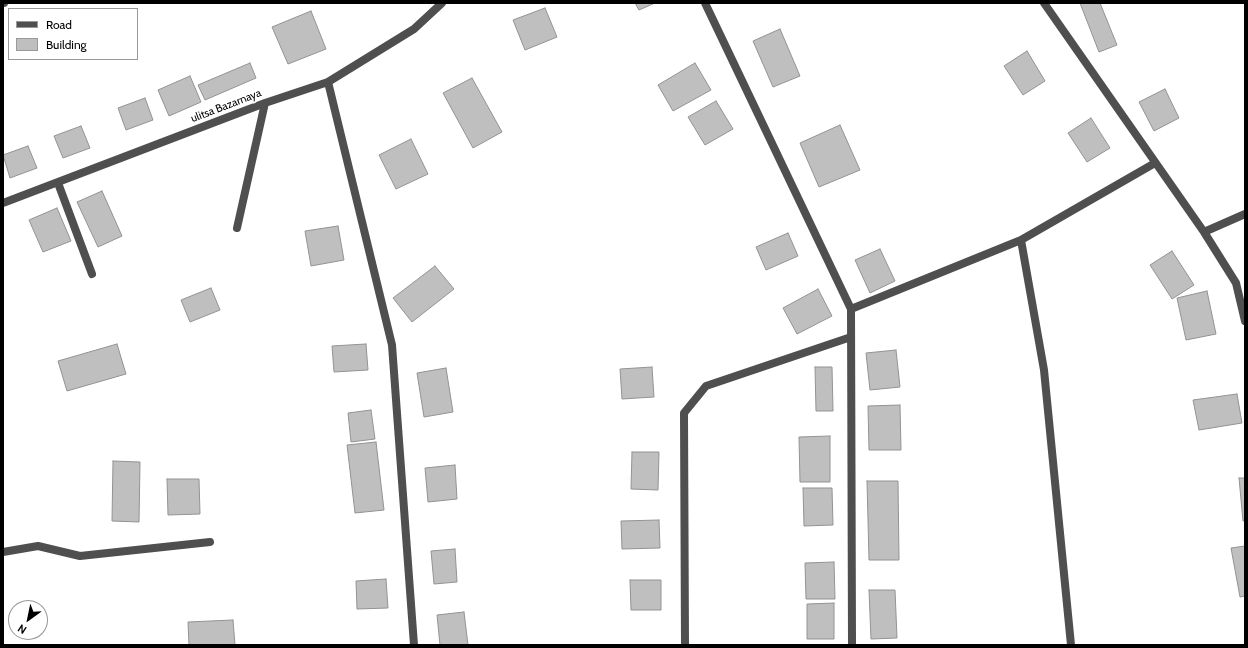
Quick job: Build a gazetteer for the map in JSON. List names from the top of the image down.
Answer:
{
  "streets": {
    "street": ["ulitsa Bazarnaya"]
  },
  "legend": ["Road", "Building"],
  "north": "bottom left"
}
